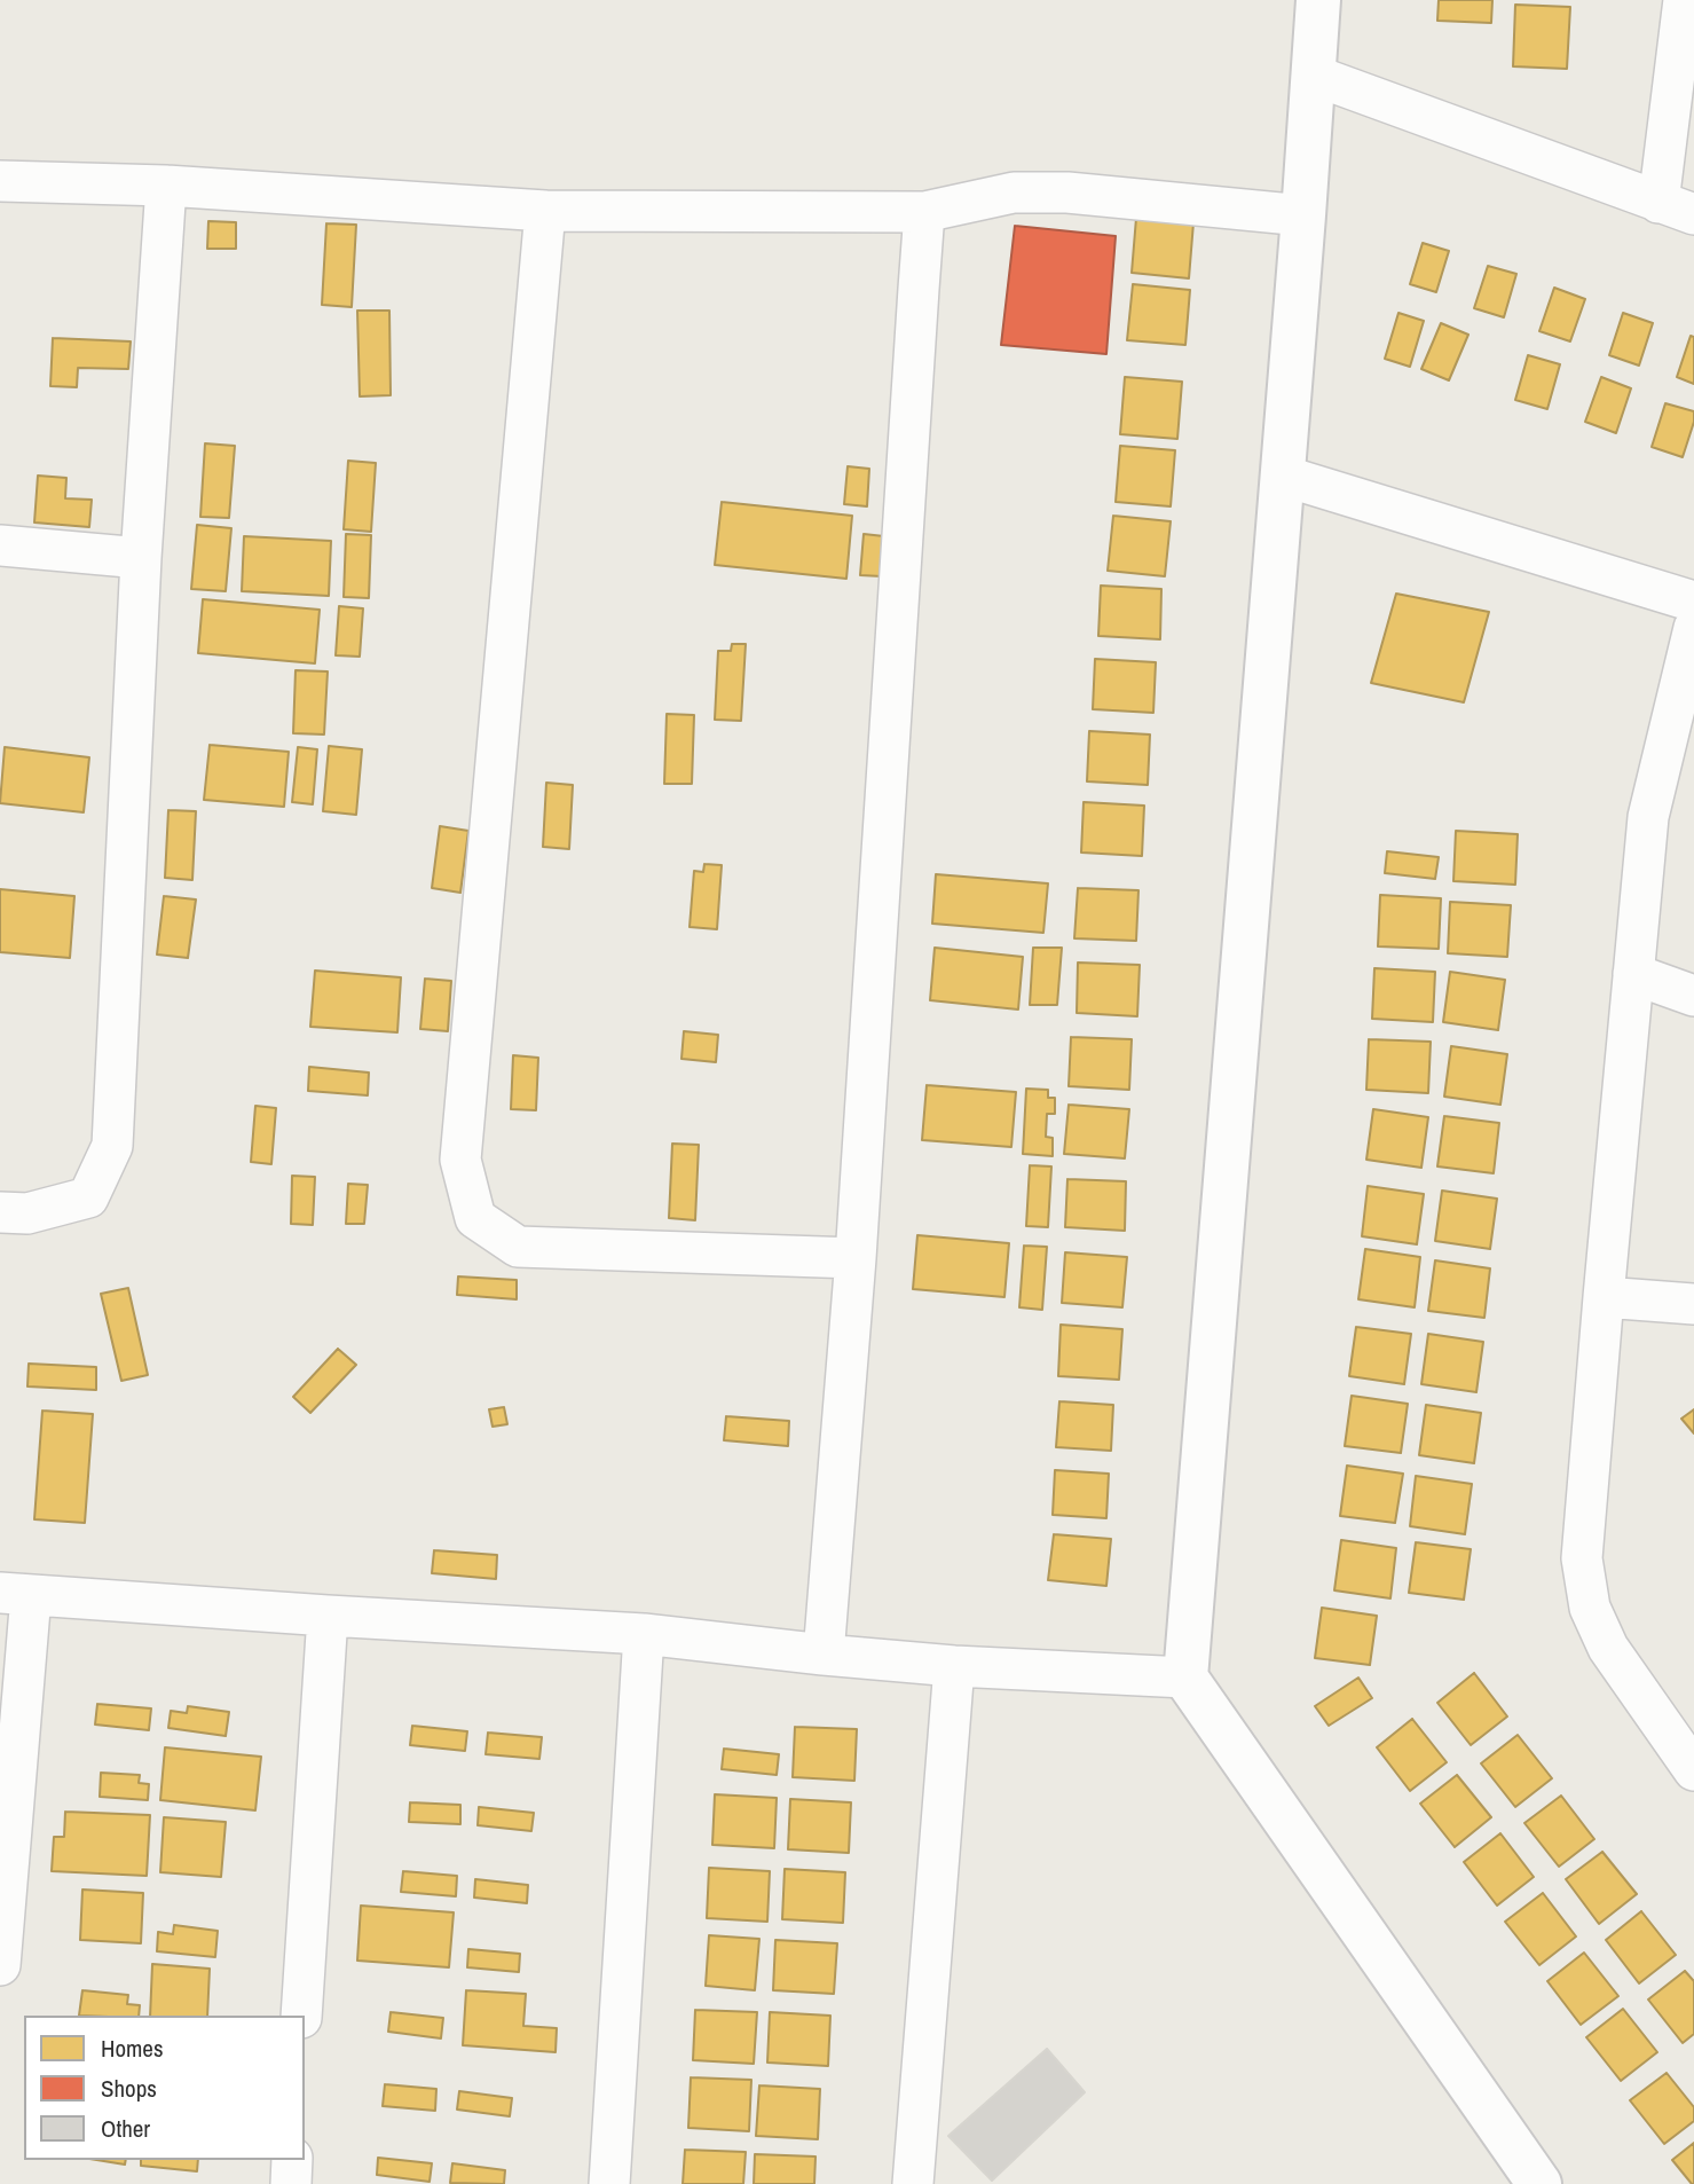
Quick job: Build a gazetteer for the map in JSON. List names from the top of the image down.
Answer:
{
  "legend": ["Homes", "Shops", "Other"]
}
